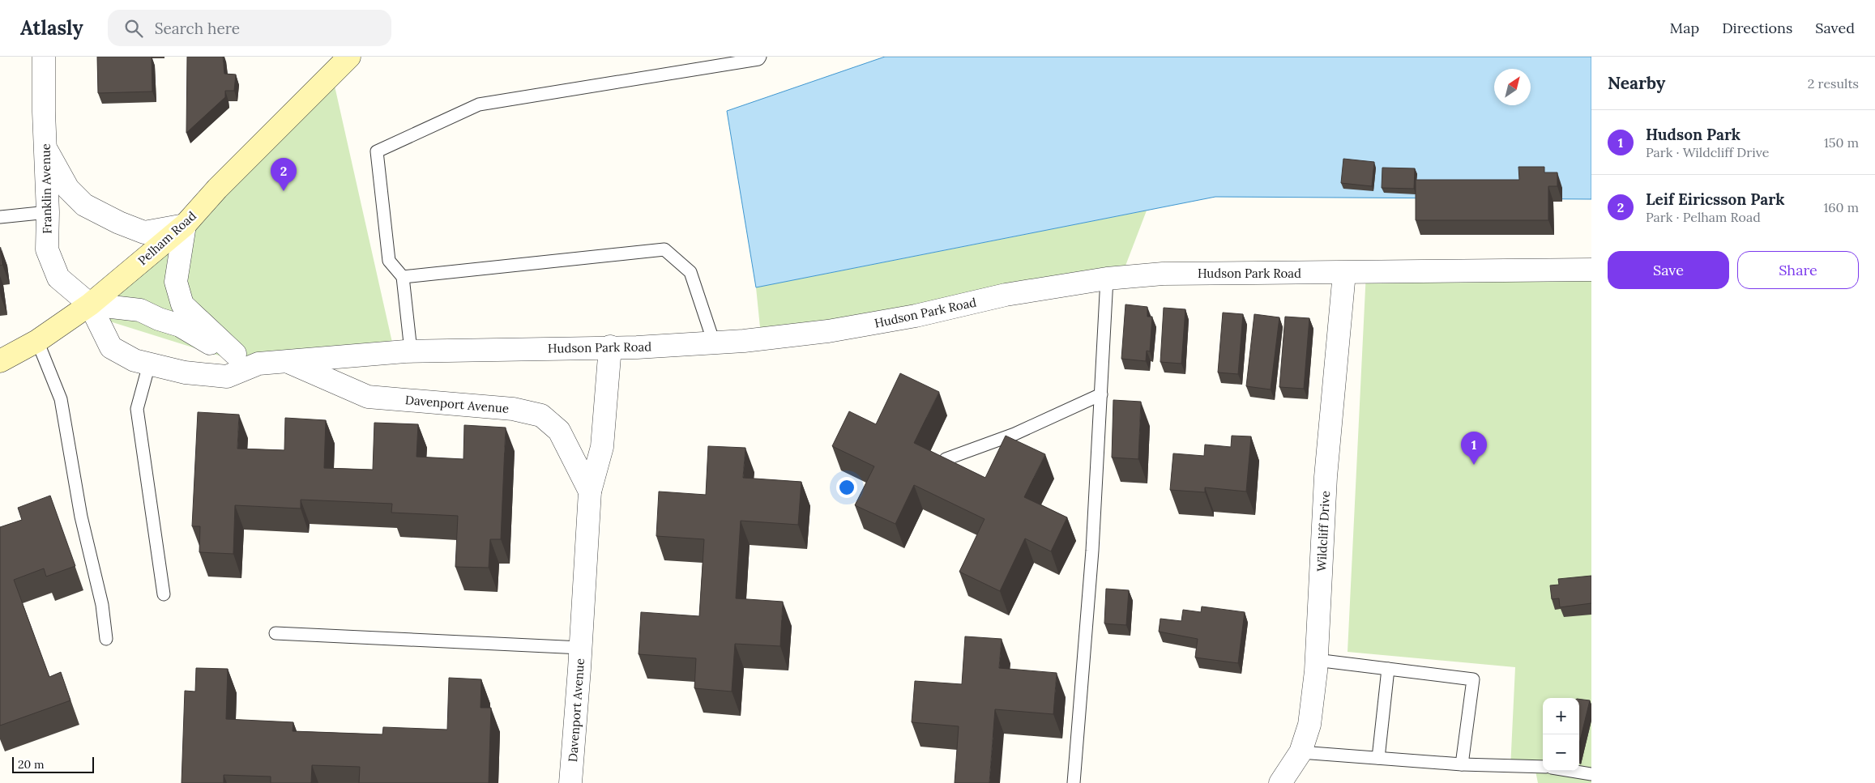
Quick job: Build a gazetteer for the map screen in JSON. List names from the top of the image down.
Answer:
{
  "streets": {
    "main road": ["Pelham Road"],
    "street": [
      "Franklin Avenue",
      "Hudson Park Road",
      "Davenport Avenue",
      "Wildcliff Drive"
    ]
  },
  "crossings": [
    ["Franklin Avenue", "Pelham Road"],
    ["Franklin Avenue", "Hudson Park Road"],
    ["Pelham Road", "Hudson Park Road"],
    ["Hudson Park Road", "Davenport Avenue"],
    ["Hudson Park Road", "Wildcliff Drive"]
  ],
  "scale_bar": "20 m",
  "north": "top right",
  "page": {
    "header": "Atlasly",
    "search": "Search here",
    "nav": ["Map", "Directions", "Saved"],
    "heading": ["Nearby", "2 results"],
    "list": [
      {
        "mark": "1",
        "name": "Hudson Park",
        "note": "Park · Wildcliff Drive",
        "value": "150 m"
      },
      {
        "mark": "2",
        "name": "Leif Eiricsson Park",
        "note": "Park · Pelham Road",
        "value": "160 m"
      }
    ],
    "pins": ["2", "1"],
    "buttons": ["Save", "Share"],
    "map_buttons": ["+", "−"],
    "scale": "20 m"
  }
}
